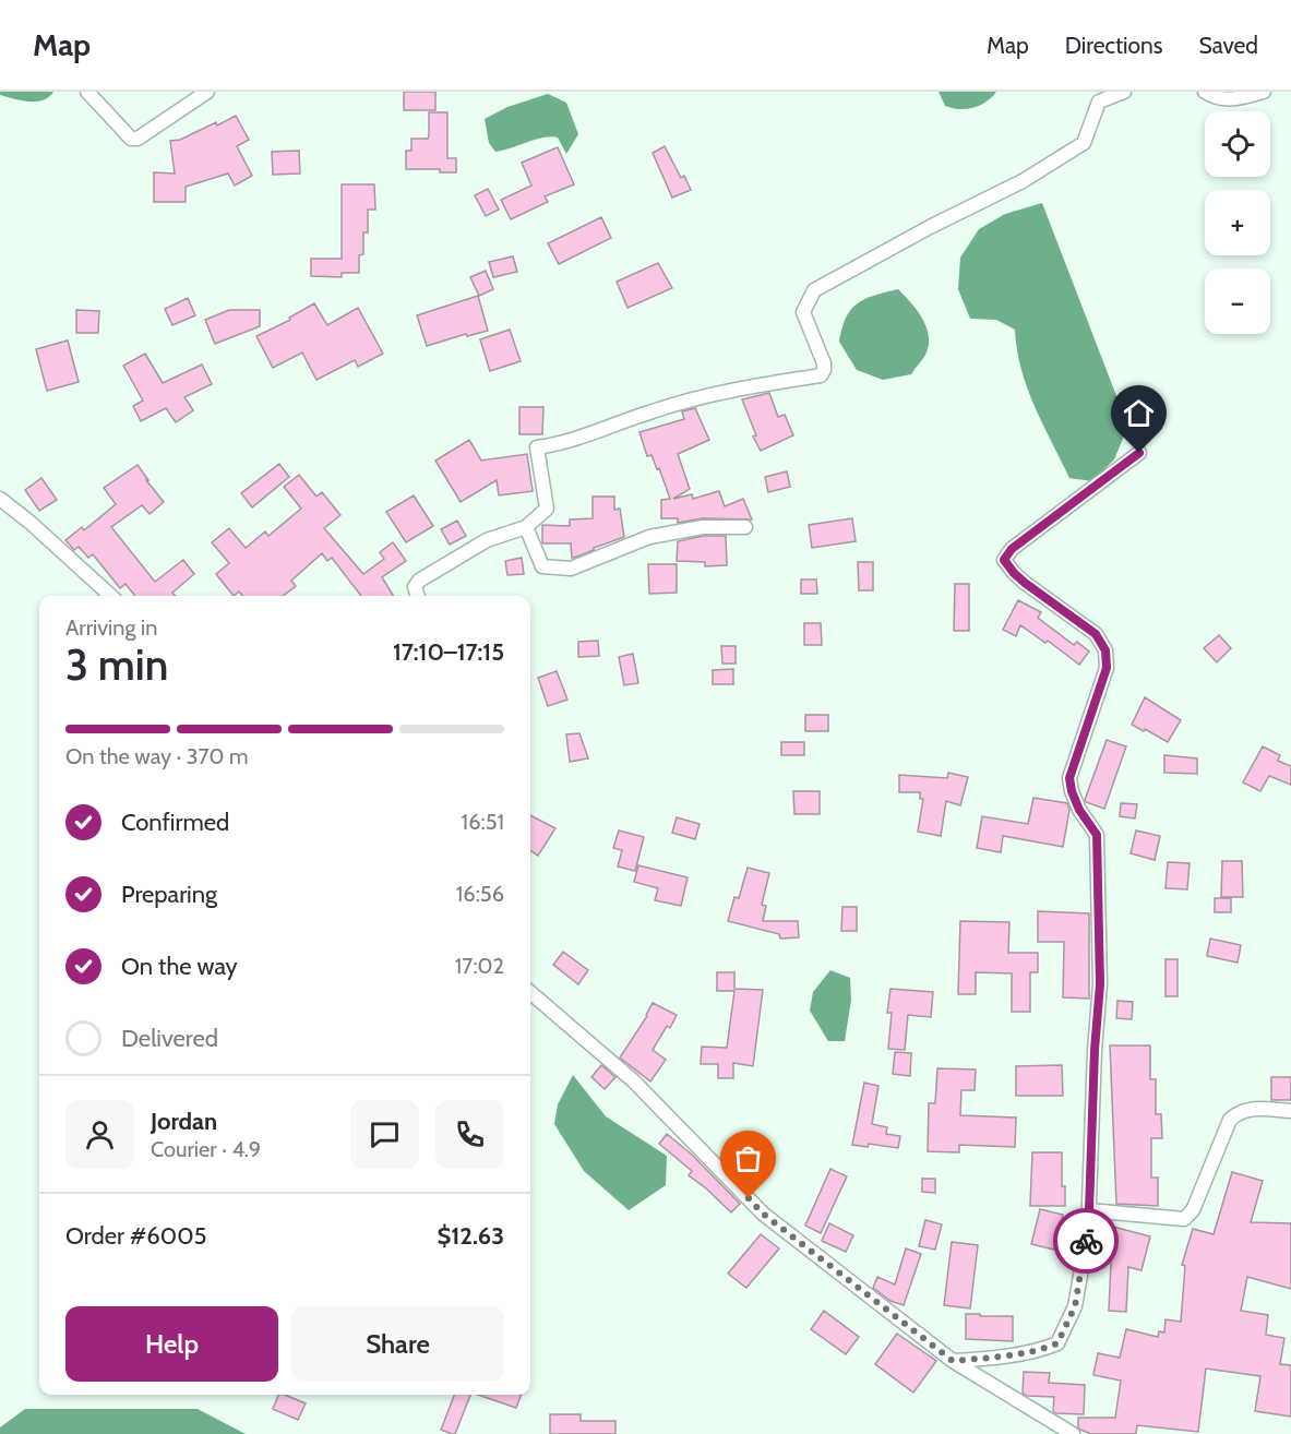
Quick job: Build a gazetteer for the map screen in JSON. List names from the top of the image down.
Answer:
{
  "page": {
    "header": "Map",
    "nav": ["Map", "Directions", "Saved"],
    "map_buttons": ["+", "−"],
    "heading": ["3 min", "Arriving in", "17:10–17:15"],
    "panel": [
      "Jordan",
      "Courier · 4.9",
      "Order #6005",
      "$12.63"
    ],
    "bar": "On the way · 370 m",
    "list": [
      ["Confirmed", "16:51"],
      ["Preparing", "16:56"],
      ["On the way", "17:02"],
      "Delivered"
    ],
    "buttons": ["Help", "Share"]
  }
}
